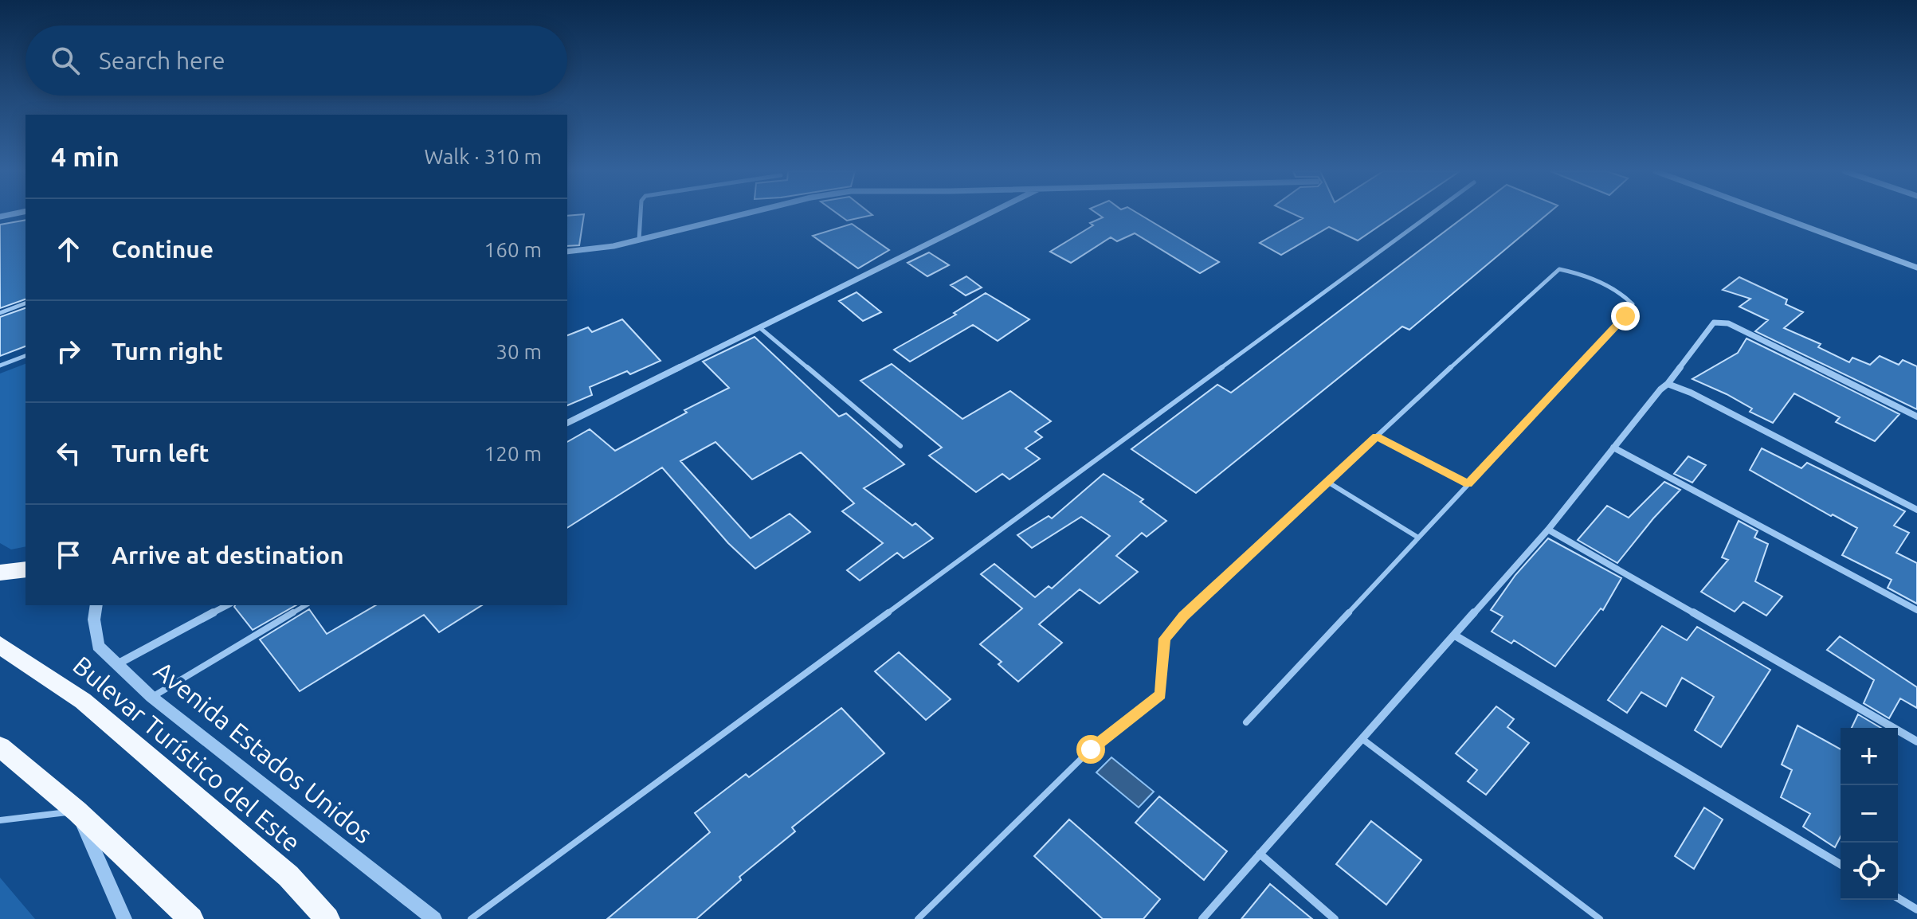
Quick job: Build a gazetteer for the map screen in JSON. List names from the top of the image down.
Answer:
{
  "streets": {
    "highway": ["Bulevar Turístico del Este"],
    "street": ["Avenida Estados Unidos"]
  },
  "page": {
    "search": "Search here",
    "heading": ["4 min", "Walk · 310 m"],
    "list": [
      ["Continue", "160 m"],
      ["Turn right", "30 m"],
      ["Turn left", "120 m"],
      "Arrive at destination"
    ],
    "map_buttons": ["+", "−"]
  }
}
